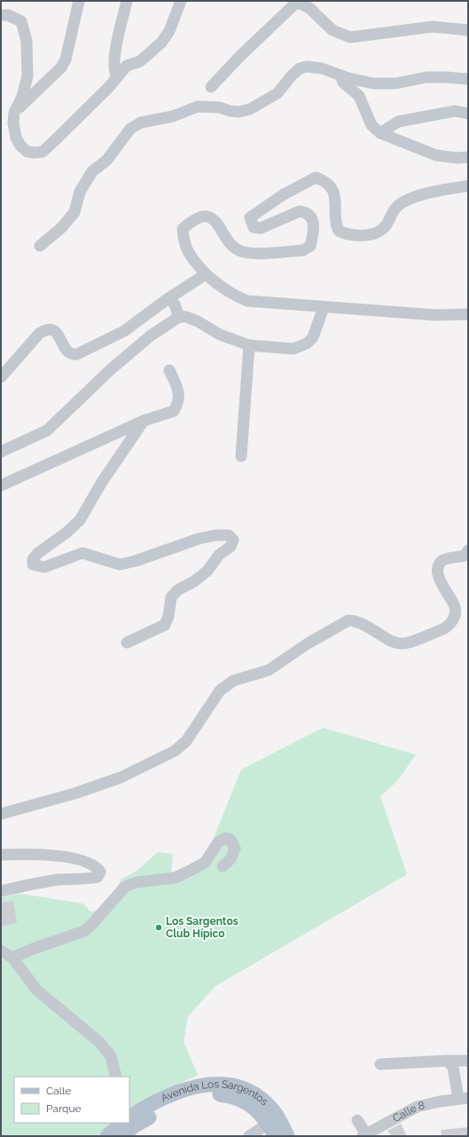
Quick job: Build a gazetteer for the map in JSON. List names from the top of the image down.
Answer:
{
  "streets": {
    "main road": ["Avenida Los Sargentos"],
    "street": ["Calle 8"]
  },
  "places": ["Los Sargentos Club Hípico"],
  "legend": ["Calle", "Parque"]
}
